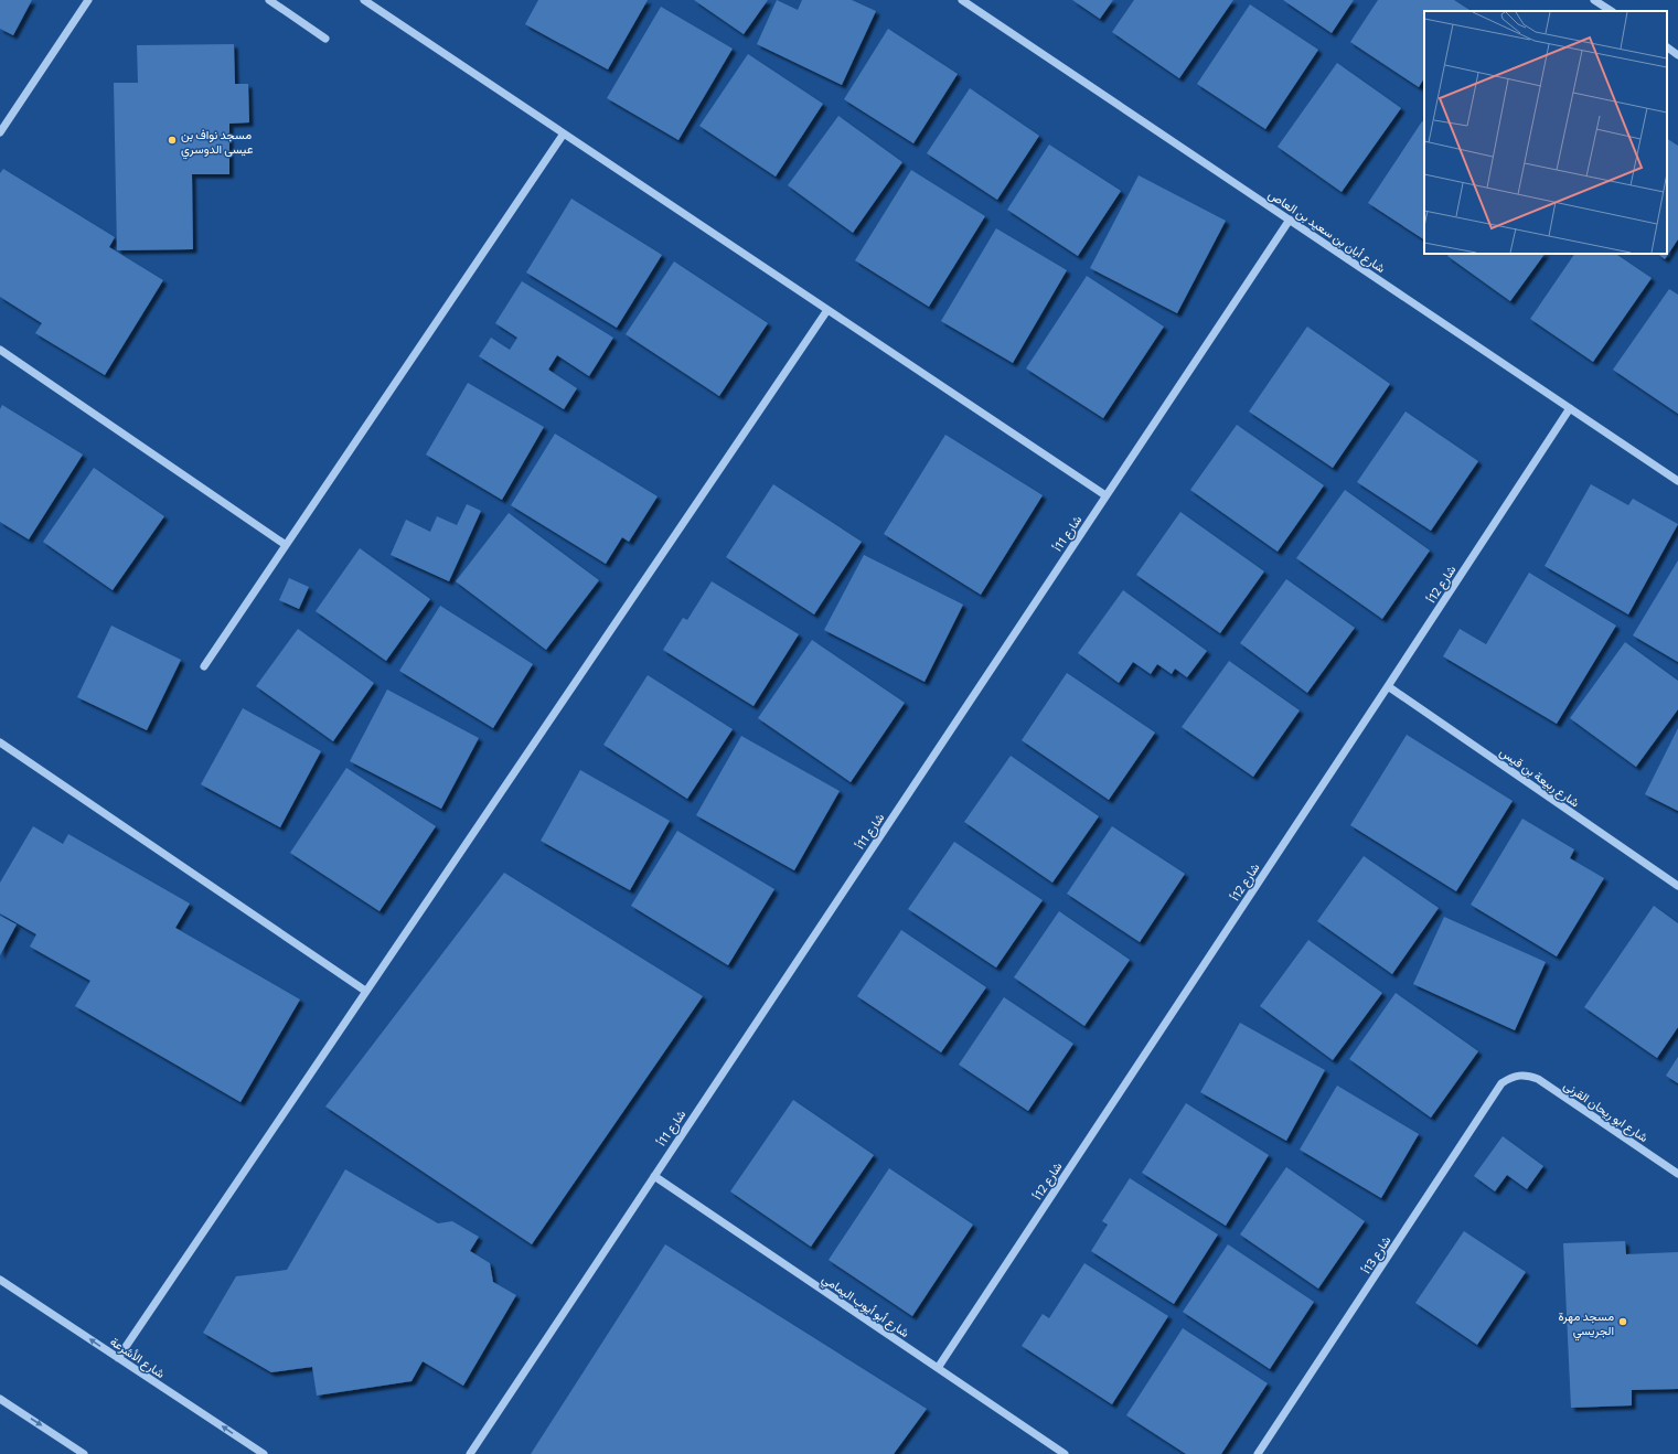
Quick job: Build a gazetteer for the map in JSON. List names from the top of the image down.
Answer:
{
  "streets": {
    "street": [
      "شارع أبان بن سعيد بن العاص",
      "شارع 11أ",
      "شارع 12أ",
      "شارع ربيعة بن قيس",
      "شارع ابو ريحان القرنى",
      "شارع 13أ",
      "شارع أبو أيوب اليمامي",
      "شارع الأشرعة"
    ]
  },
  "crossings": [
    ["شارع أبان بن سعيد بن العاص", "شارع 11أ"],
    ["شارع أبان بن سعيد بن العاص", "شارع 12أ"],
    ["شارع 11أ", "شارع أبو أيوب اليمامي"],
    ["شارع 12أ", "شارع ربيعة بن قيس"],
    ["شارع 12أ", "شارع أبو أيوب اليمامي"],
    ["شارع ابو ريحان القرنى", "شارع 13أ"]
  ],
  "one_way": ["شارع الأشرعة"],
  "places": ["مسجد نواف بن عيسى الدوسري", "مسجد مهرة الجريسي"]
}
